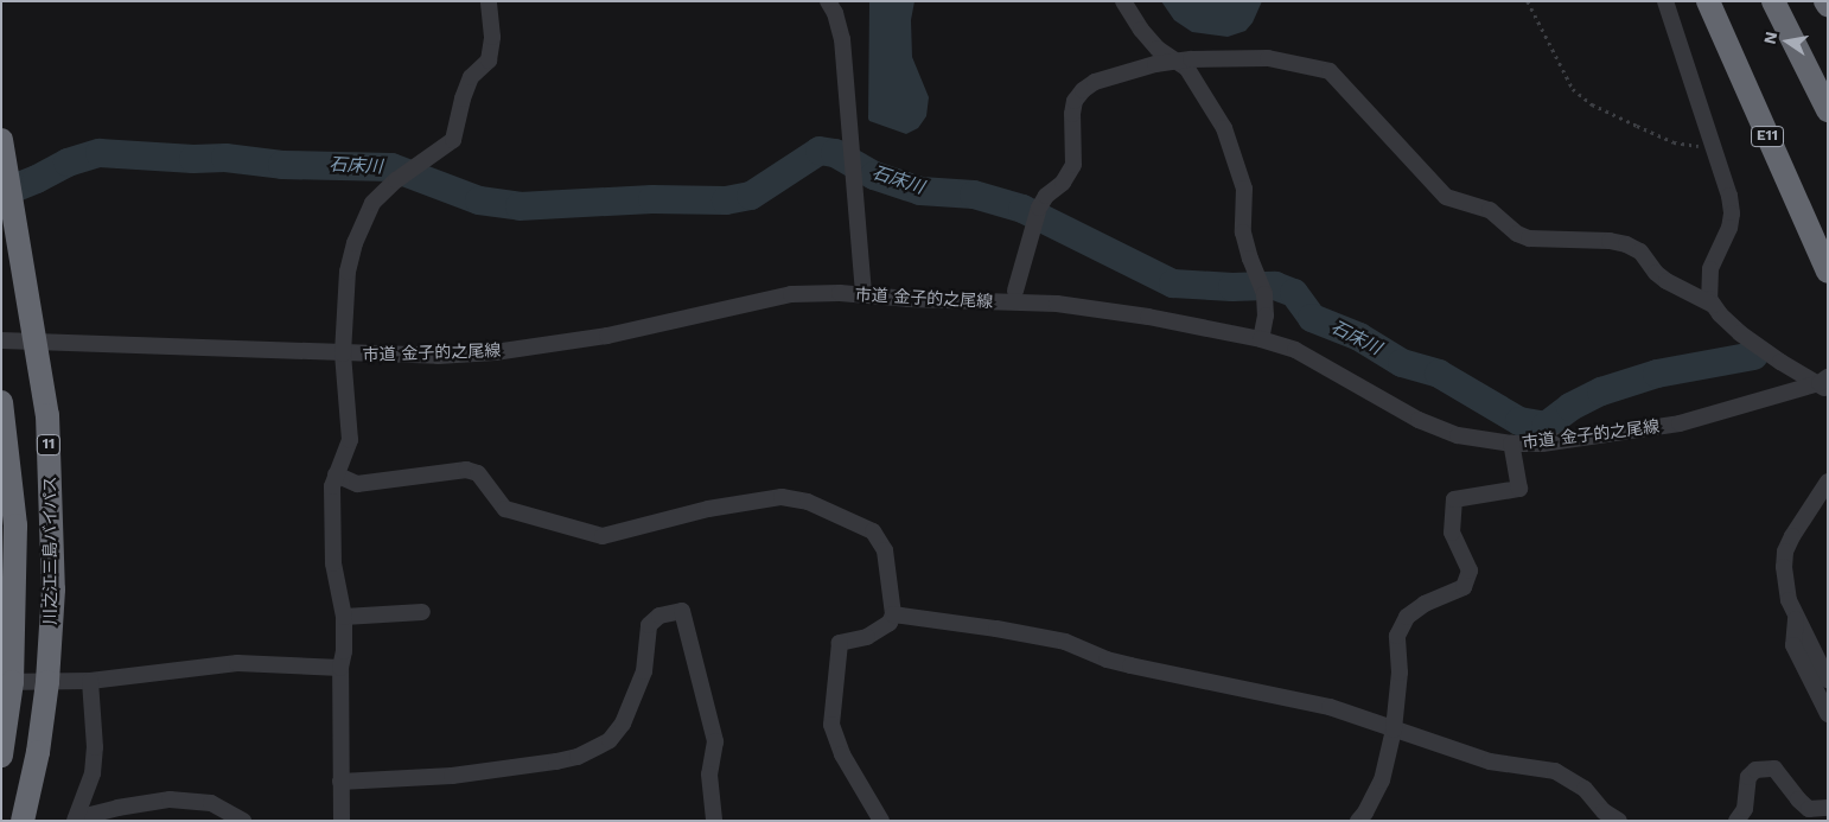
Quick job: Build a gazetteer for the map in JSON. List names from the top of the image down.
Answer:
{
  "streets": {
    "highway": ["E11", "11", "川之江三島バイパス"],
    "street": ["市道 金子的之尾線"]
  },
  "crossings": [
    ["市道 金子的之尾線", "川之江三島バイパス"]
  ],
  "water": ["石床川"],
  "north": "left"
}
